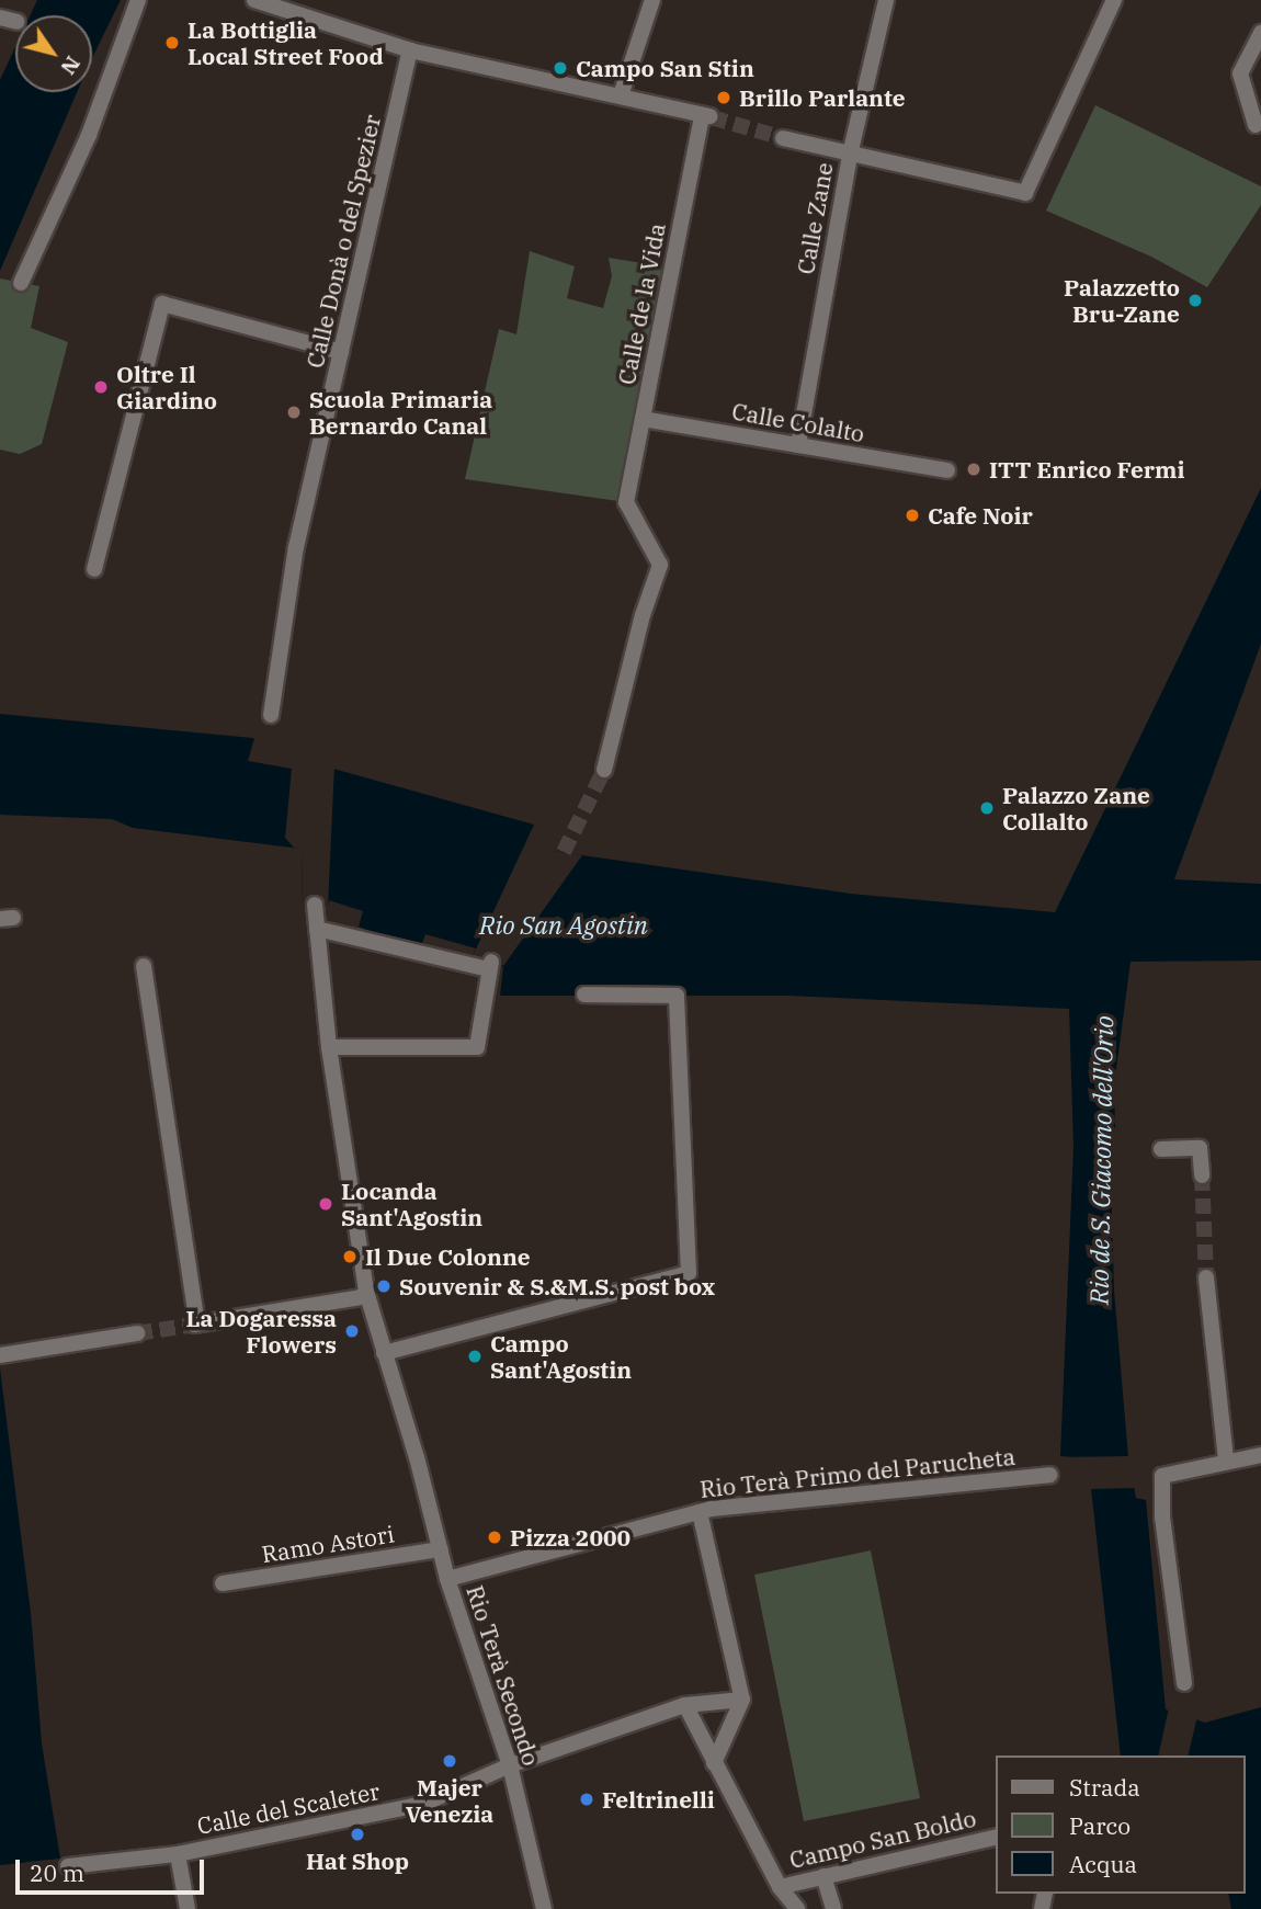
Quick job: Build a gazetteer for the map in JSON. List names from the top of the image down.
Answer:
{
  "streets": {
    "street": [
      "Calle Zane",
      "Calle Donà o del Spezier",
      "Calle de la Vida",
      "Calle Colalto",
      "Rio Terà Primo del Parucheta",
      "Ramo Astori",
      "Rio Terà Secondo",
      "Calle del Scaleter",
      "Campo San Boldo"
    ]
  },
  "crossings": [
    ["Calle Zane", "Calle Colalto"],
    ["Calle de la Vida", "Calle Colalto"],
    ["Rio Terà Primo del Parucheta", "Rio Terà Secondo"],
    ["Ramo Astori", "Rio Terà Secondo"],
    ["Rio Terà Secondo", "Calle del Scaleter"],
    ["Calle del Scaleter", "Campo San Boldo"]
  ],
  "water": ["Rio San Agostin", "Rio de S. Giacomo dell'Orio"],
  "places": [
    "La Bottiglia Local Street Food",
    "Campo San Stin",
    "Brillo Parlante",
    "Palazzetto Bru-Zane",
    "Oltre Il Giardino",
    "Scuola Primaria Bernardo Canal",
    "ITT Enrico Fermi",
    "Cafe Noir",
    "Palazzo Zane Collalto",
    "Locanda Sant'Agostin",
    "Il Due Colonne",
    "Souvenir & S.&M.S. post box",
    "La Dogaressa Flowers",
    "Campo Sant'Agostin",
    "Pizza 2000",
    "Majer Venezia",
    "Feltrinelli",
    "Hat Shop"
  ],
  "legend": ["Strada", "Parco", "Acqua"],
  "scale_bar": "20 m",
  "north": "bottom right"
}
